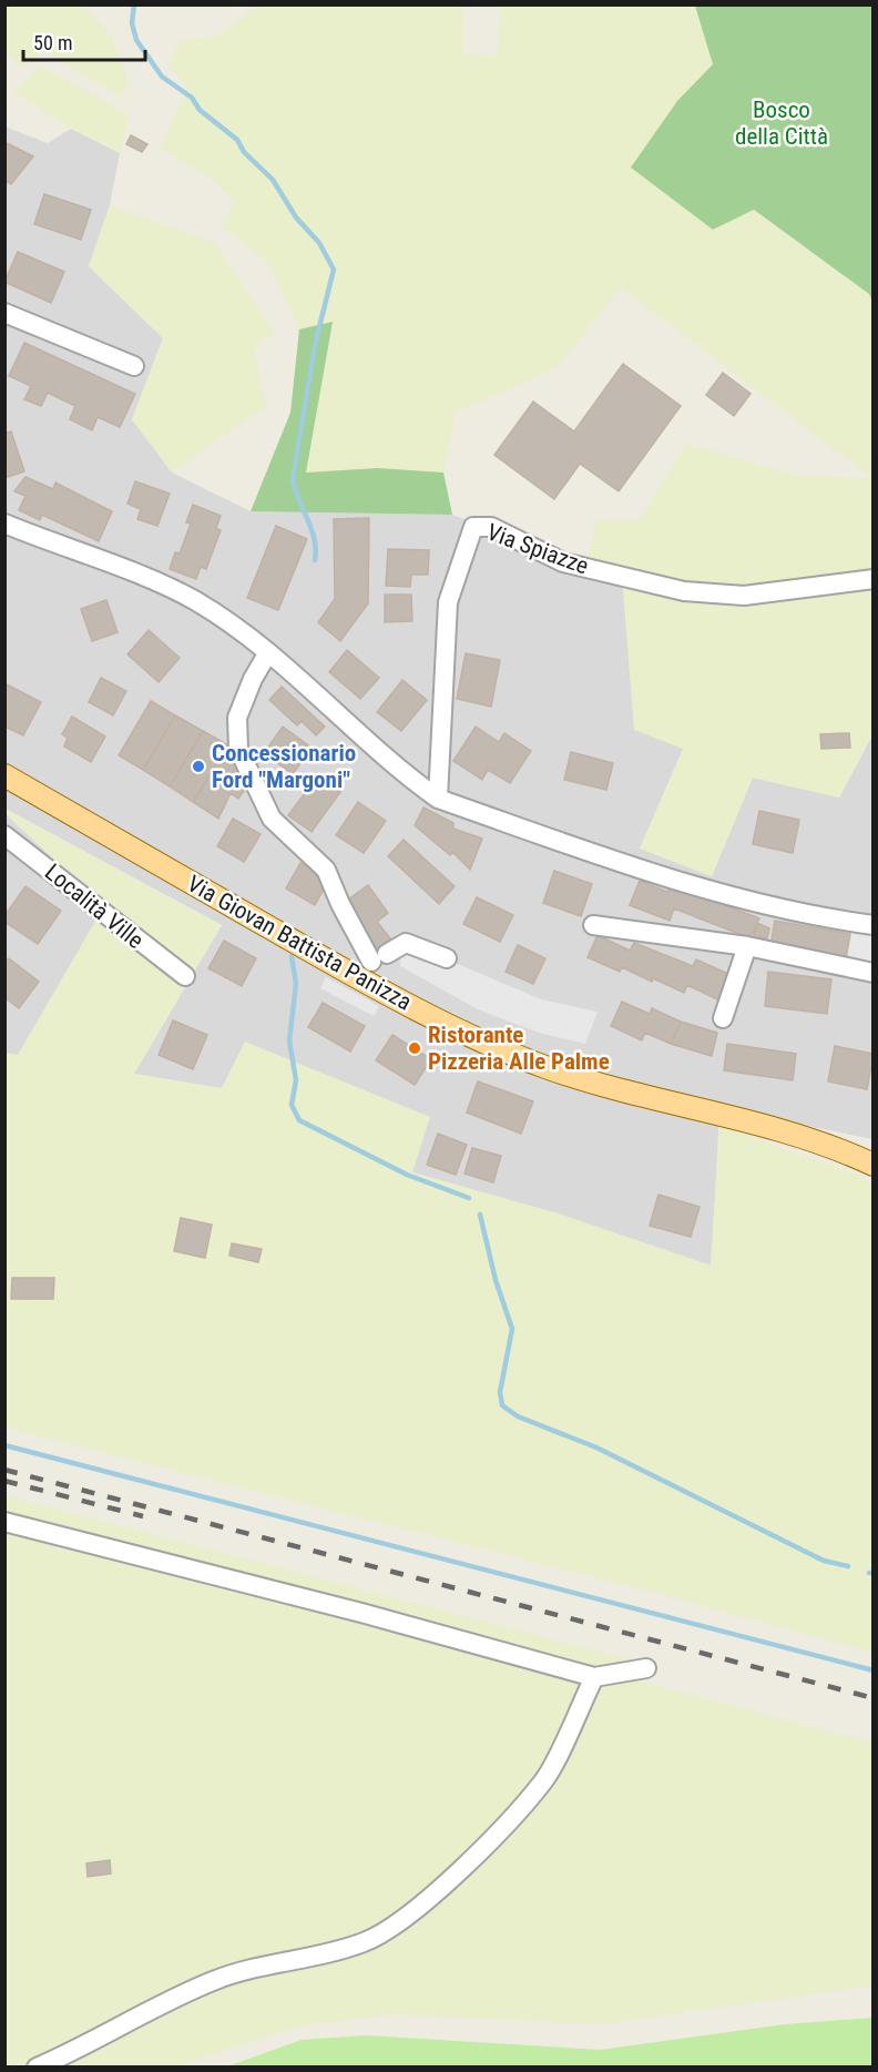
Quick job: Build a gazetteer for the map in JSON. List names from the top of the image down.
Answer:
{
  "streets": {
    "main road": ["Via Giovan Battista Panizza"],
    "street": ["Via Spiazze", "Località Ville"]
  },
  "parks": ["Bosco della Città"],
  "places": ["Concessionario Ford \"Margoni\"", "Ristorante Pizzeria Alle Palme"],
  "scale_bar": "50 m"
}
